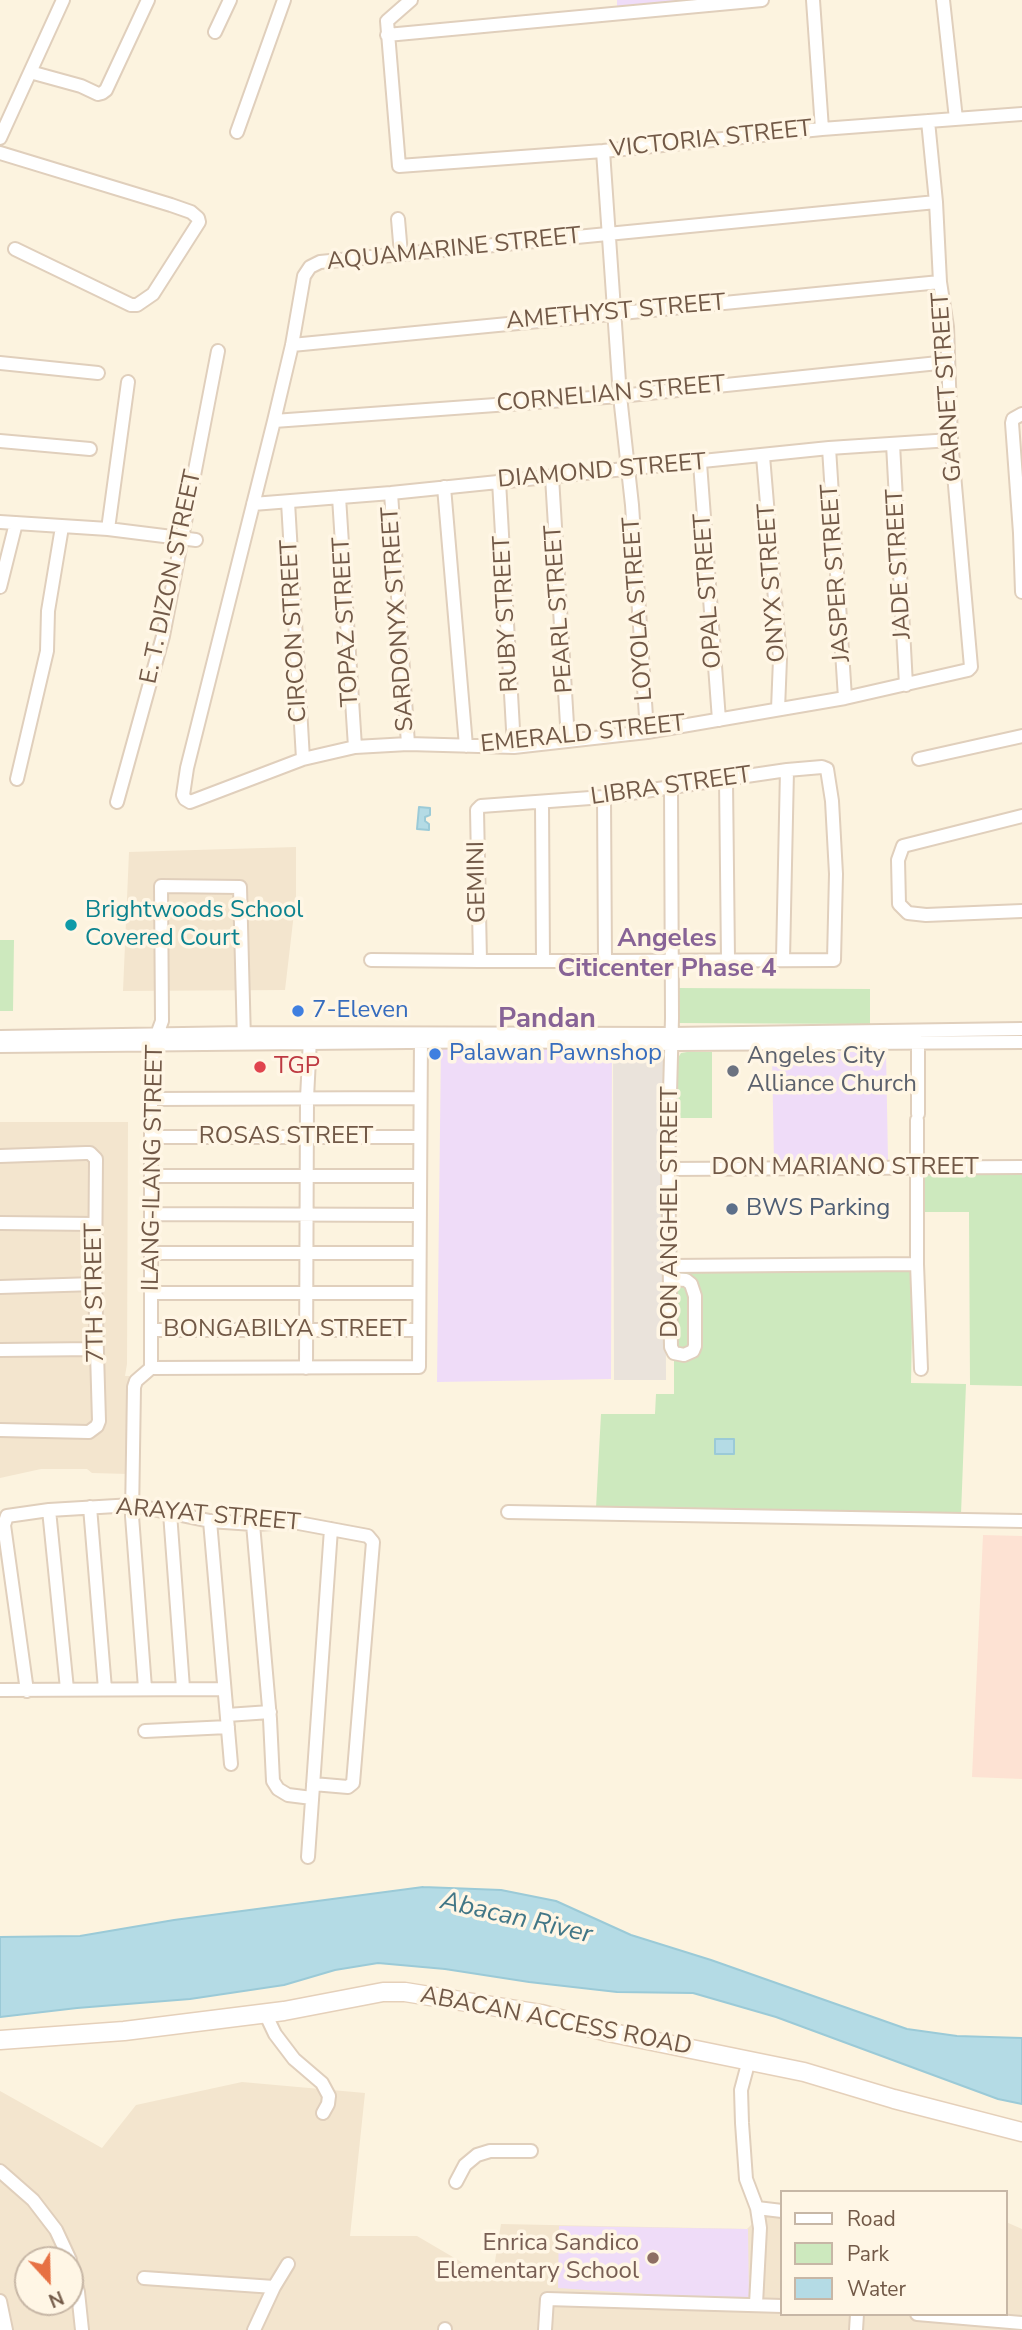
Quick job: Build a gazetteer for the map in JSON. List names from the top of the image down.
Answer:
{
  "streets": {
    "street": [
      "VICTORIA STREET",
      "AQUAMARINE STREET",
      "AMETHYST STREET",
      "GARNET STREET",
      "CORNELIAN STREET",
      "DIAMOND STREET",
      "JADE STREET",
      "JASPER STREET",
      "E. T. DIZON STREET",
      "ONYX STREET",
      "OPAL STREET",
      "PEARL STREET",
      "LOYOLA STREET",
      "RUBY STREET",
      "SARDONYX STREET",
      "TOPAZ STREET",
      "CIRCON STREET",
      "EMERALD STREET",
      "LIBRA STREET",
      "GEMINI",
      "ROSAS STREET",
      "ILANG-ILANG STREET",
      "DON MARIANO STREET",
      "DON ANGHEL STREET",
      "7TH STREET",
      "BONGABILYA STREET",
      "ARAYAT STREET",
      "ABACAN ACCESS ROAD"
    ]
  },
  "crossings": [
    ["VICTORIA STREET", "GARNET STREET"],
    ["VICTORIA STREET", "LOYOLA STREET"],
    ["AQUAMARINE STREET", "AMETHYST STREET"],
    ["AQUAMARINE STREET", "GARNET STREET"],
    ["AQUAMARINE STREET", "CORNELIAN STREET"],
    ["AQUAMARINE STREET", "DIAMOND STREET"],
    ["AQUAMARINE STREET", "LOYOLA STREET"],
    ["AQUAMARINE STREET", "EMERALD STREET"],
    ["AMETHYST STREET", "GARNET STREET"],
    ["AMETHYST STREET", "LOYOLA STREET"],
    ["GARNET STREET", "CORNELIAN STREET"],
    ["GARNET STREET", "DIAMOND STREET"],
    ["GARNET STREET", "EMERALD STREET"],
    ["CORNELIAN STREET", "LOYOLA STREET"],
    ["DIAMOND STREET", "JADE STREET"],
    ["DIAMOND STREET", "JASPER STREET"],
    ["DIAMOND STREET", "ONYX STREET"],
    ["DIAMOND STREET", "OPAL STREET"],
    ["DIAMOND STREET", "PEARL STREET"],
    ["DIAMOND STREET", "LOYOLA STREET"],
    ["DIAMOND STREET", "RUBY STREET"],
    ["DIAMOND STREET", "SARDONYX STREET"],
    ["DIAMOND STREET", "TOPAZ STREET"],
    ["DIAMOND STREET", "CIRCON STREET"],
    ["JADE STREET", "EMERALD STREET"],
    ["JASPER STREET", "EMERALD STREET"],
    ["ONYX STREET", "EMERALD STREET"],
    ["OPAL STREET", "EMERALD STREET"],
    ["PEARL STREET", "EMERALD STREET"],
    ["LOYOLA STREET", "EMERALD STREET"],
    ["RUBY STREET", "EMERALD STREET"],
    ["SARDONYX STREET", "EMERALD STREET"],
    ["TOPAZ STREET", "EMERALD STREET"],
    ["CIRCON STREET", "EMERALD STREET"],
    ["LIBRA STREET", "GEMINI"],
    ["LIBRA STREET", "DON ANGHEL STREET"],
    ["ROSAS STREET", "ILANG-ILANG STREET"],
    ["ILANG-ILANG STREET", "BONGABILYA STREET"],
    ["DON MARIANO STREET", "DON ANGHEL STREET"]
  ],
  "districts": ["Angeles Citicenter Phase 4", "Pandan"],
  "water": ["Abacan River"],
  "places": [
    "Brightwoods School Covered Court",
    "7-Eleven",
    "Palawan Pawnshop",
    "TGP",
    "Angeles City Alliance Church",
    "BWS Parking",
    "Enrica Sandico Elementary School"
  ],
  "legend": ["Road", "Park", "Water"],
  "north": "bottom"
}
